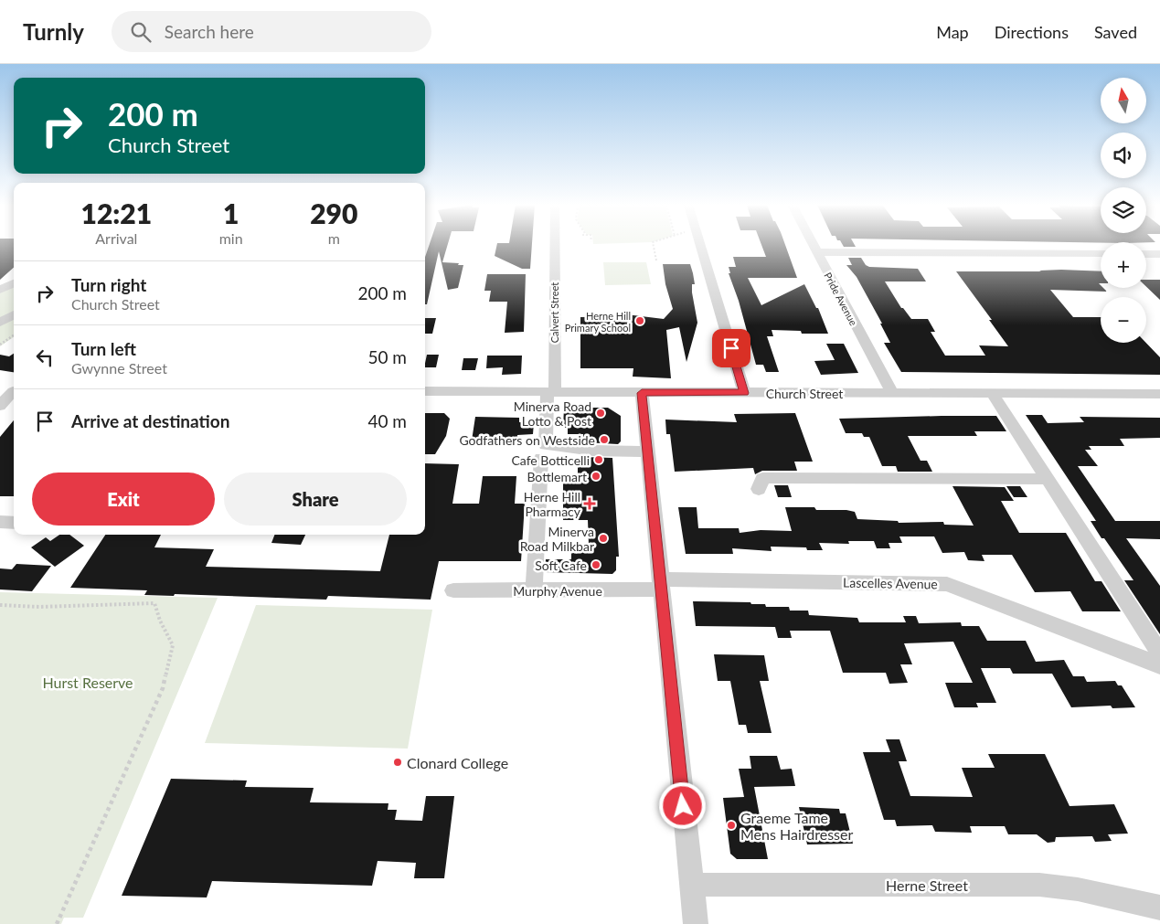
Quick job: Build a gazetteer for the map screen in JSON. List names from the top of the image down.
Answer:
{
  "streets": {
    "street": [
      "Pride Avenue",
      "Calvert Street",
      "Church Street",
      "Lascelles Avenue",
      "Murphy Avenue",
      "Herne Street"
    ]
  },
  "crossings": [
    ["Pride Avenue", "Church Street"],
    ["Calvert Street", "Church Street"],
    ["Lascelles Avenue", "Murphy Avenue"]
  ],
  "parks": ["Hurst Reserve"],
  "places": {
    "other": [
      "Herne Hill Primary School",
      "Minerva Road Lotto & Post",
      "Godfathers on Westside",
      "Cafe Botticelli",
      "Bottlemart",
      "Minerva Road Milkbar",
      "Soft Cafe",
      "Clonard College",
      "Graeme Tame Mens Hairdresser"
    ],
    "health": ["Herne Hill Pharmacy"]
  },
  "north": "top",
  "page": {
    "header": "Turnly",
    "search": "Search here",
    "nav": ["Map", "Directions", "Saved"],
    "map_buttons": ["+", "−"],
    "turn": ["200 m", "Church Street"],
    "eta": [
      "12:21",
      "Arrival",
      "1",
      "min",
      "290",
      "m"
    ],
    "list": [
      {
        "name": "Turn right",
        "note": "Church Street",
        "value": "200 m"
      },
      {
        "name": "Turn left",
        "note": "Gwynne Street",
        "value": "50 m"
      },
      {
        "name": "Arrive at destination",
        "value": "40 m"
      }
    ],
    "buttons": ["Exit", "Share"]
  }
}
